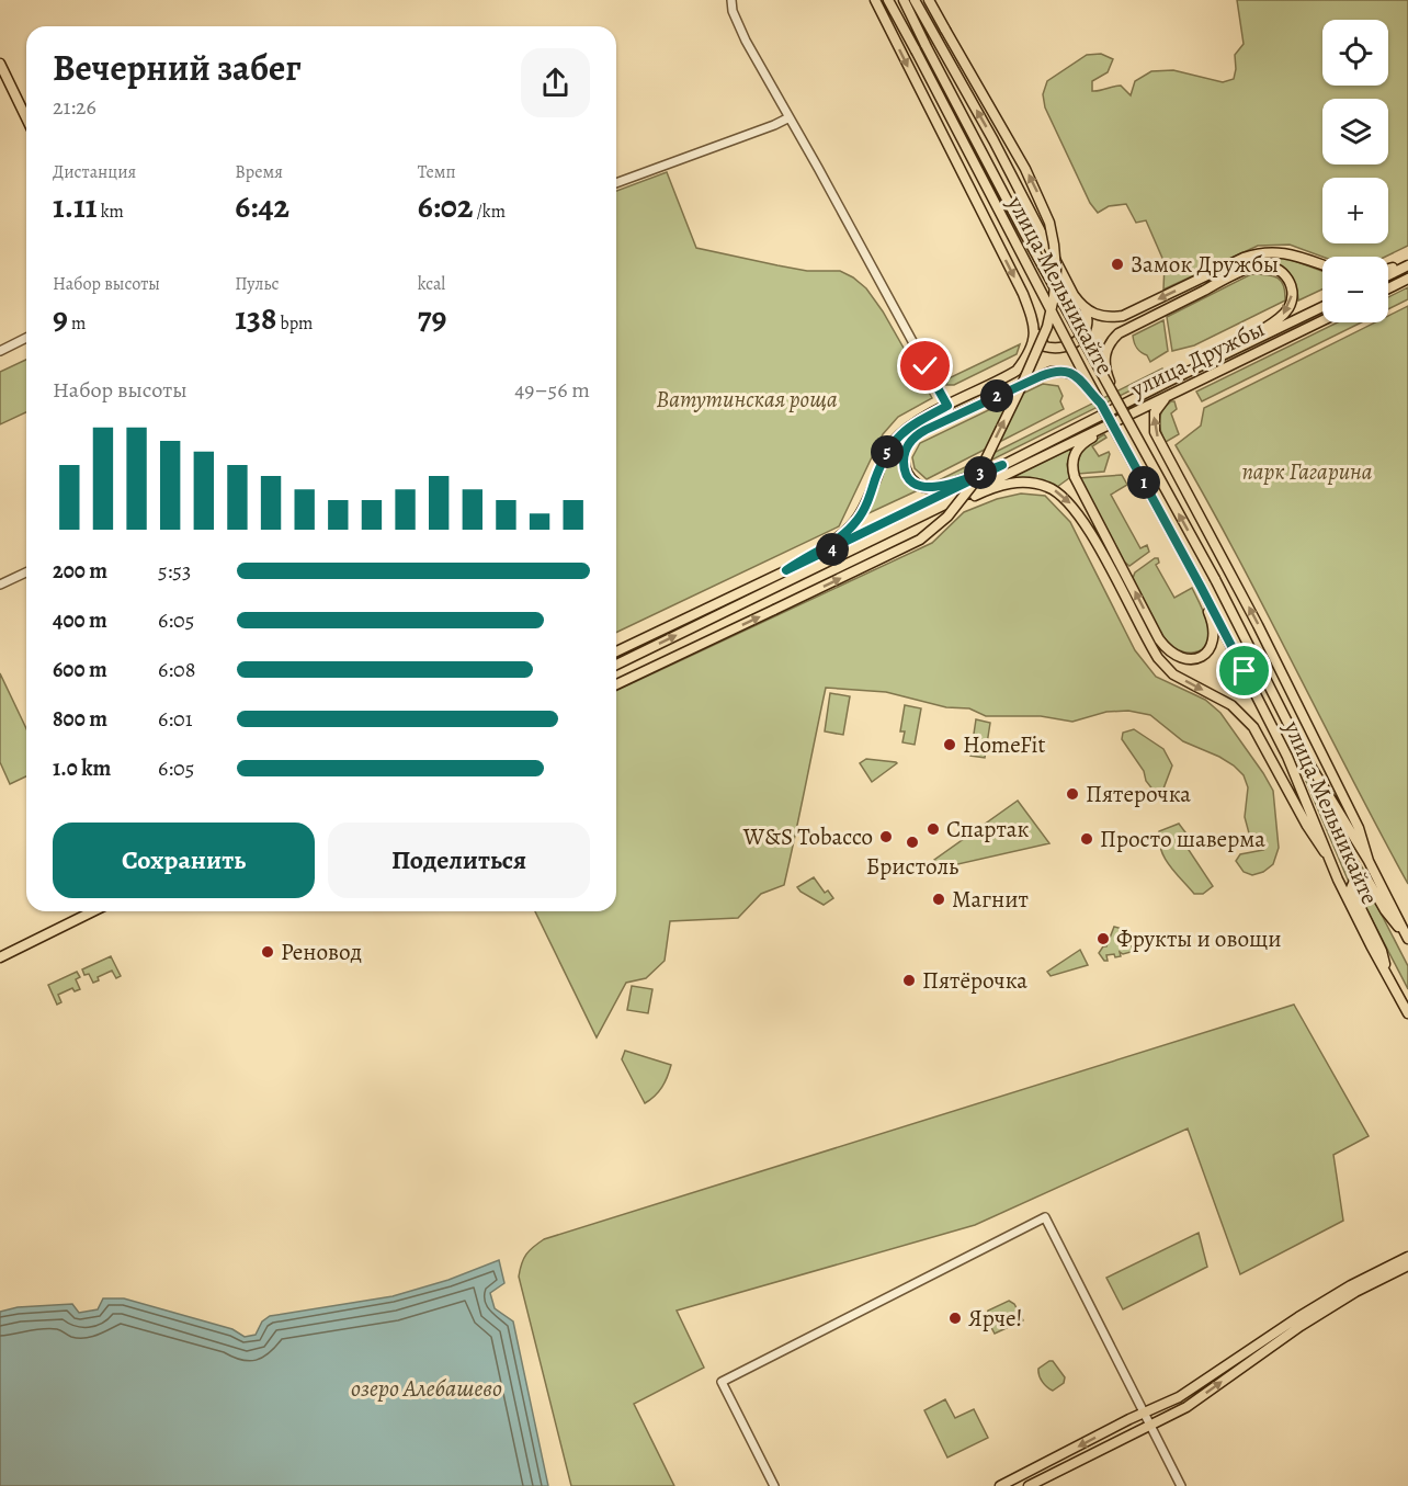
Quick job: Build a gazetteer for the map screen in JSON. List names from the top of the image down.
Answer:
{
  "streets": {
    "main road": ["улица Мельникайте", "улица Дружбы"]
  },
  "water": ["озеро Алебашево"],
  "parks": ["Ватутинская роща", "парк Гагарина"],
  "places": [
    "Замок Дружбы",
    "HomeFit",
    "Пятерочка",
    "Спартак",
    "W&S Tobacco",
    "Просто шаверма",
    "Бристоль",
    "Магнит",
    "Фрукты и овощи",
    "Реновод",
    "Пятёрочка",
    "Ярче!"
  ],
  "page": {
    "map_buttons": ["+", "−"],
    "heading": ["Вечерний забег", "21:26"],
    "stats": [
      ["Дистанция", "1.11 km"],
      ["Время", "6:42"],
      ["Темп", "6:02 /km"],
      ["Набор высоты", "9 m"],
      ["Пульс", "138 bpm"],
      ["kcal", "79"]
    ],
    "chart": ["Набор высоты", "49–56 m"],
    "pins": [
      "2",
      "5",
      "3",
      "1",
      "4"
    ],
    "list": [
      {
        "name": "200 m",
        "note": "5:53"
      },
      {
        "name": "400 m",
        "note": "6:05"
      },
      {
        "name": "600 m",
        "note": "6:08"
      },
      {
        "name": "800 m",
        "note": "6:01"
      },
      {
        "name": "1.0 km",
        "note": "6:05"
      }
    ],
    "buttons": ["Сохранить", "Поделиться"]
  }
}
